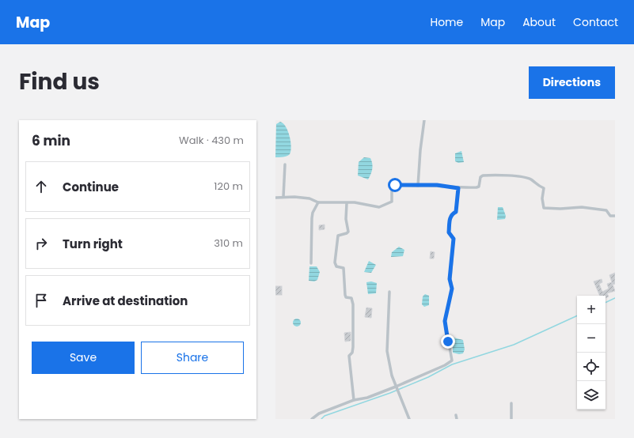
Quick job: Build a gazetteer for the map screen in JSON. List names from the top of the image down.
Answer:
{
  "page": {
    "header": "Map",
    "nav": [
      "Home",
      "Map",
      "About",
      "Contact"
    ],
    "title": "Find us",
    "buttons": [
      "Directions",
      ["Save", "Share"]
    ],
    "heading": ["6 min", "Walk · 430 m"],
    "list": [
      ["Continue", "120 m"],
      ["Turn right", "310 m"],
      "Arrive at destination"
    ],
    "map_buttons": ["+", "−"]
  }
}
